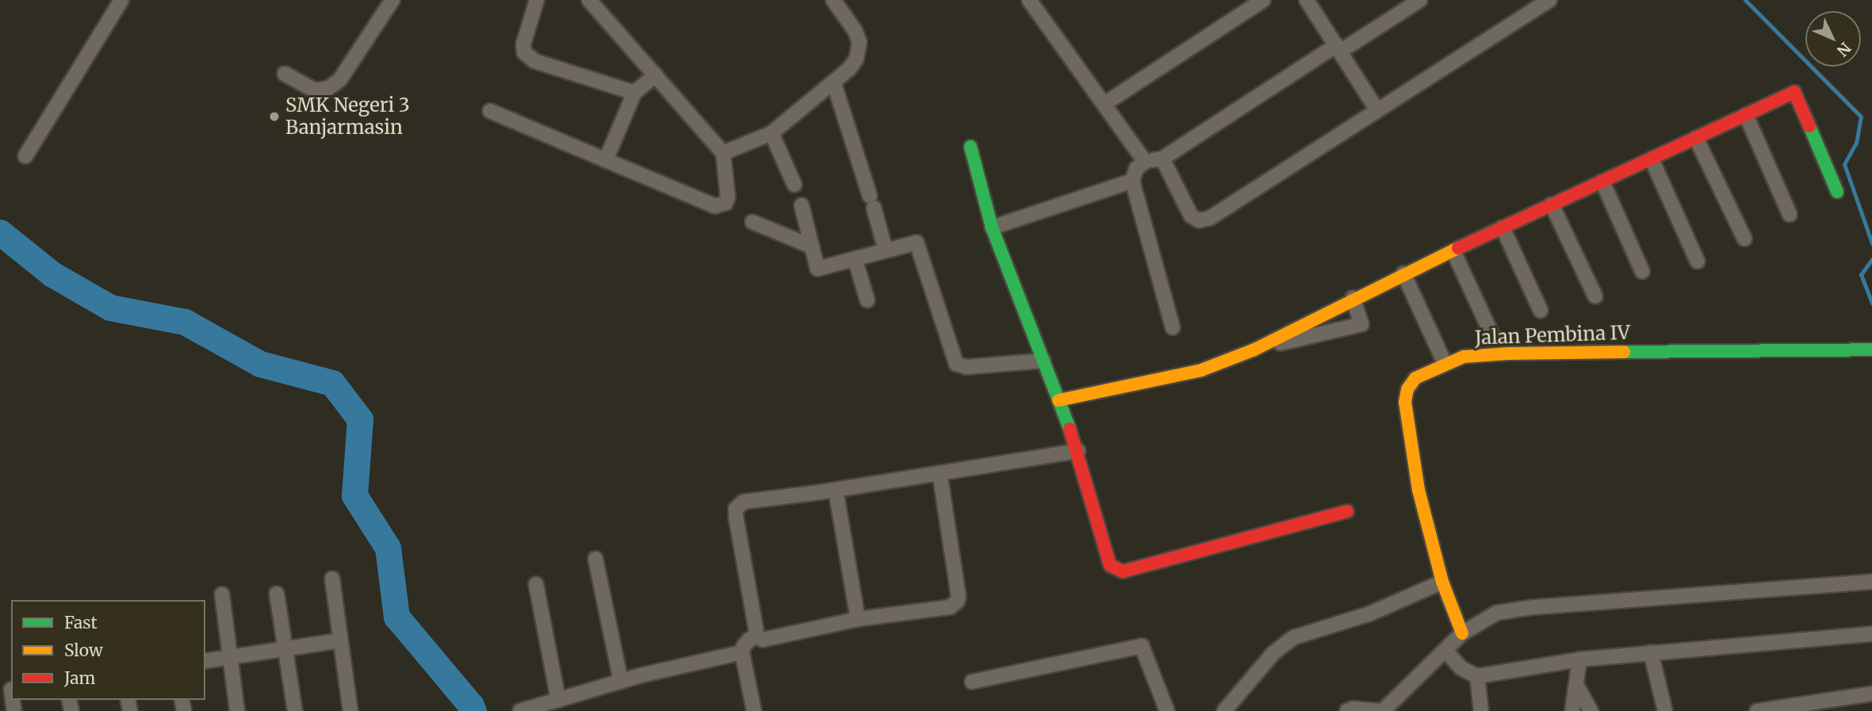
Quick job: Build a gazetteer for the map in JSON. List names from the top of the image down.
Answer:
{
  "streets": {
    "street": ["Jalan Pembina IV"]
  },
  "places": ["SMK Negeri 3 Banjarmasin"],
  "legend": ["Fast", "Slow", "Jam"],
  "north": "bottom right"
}
